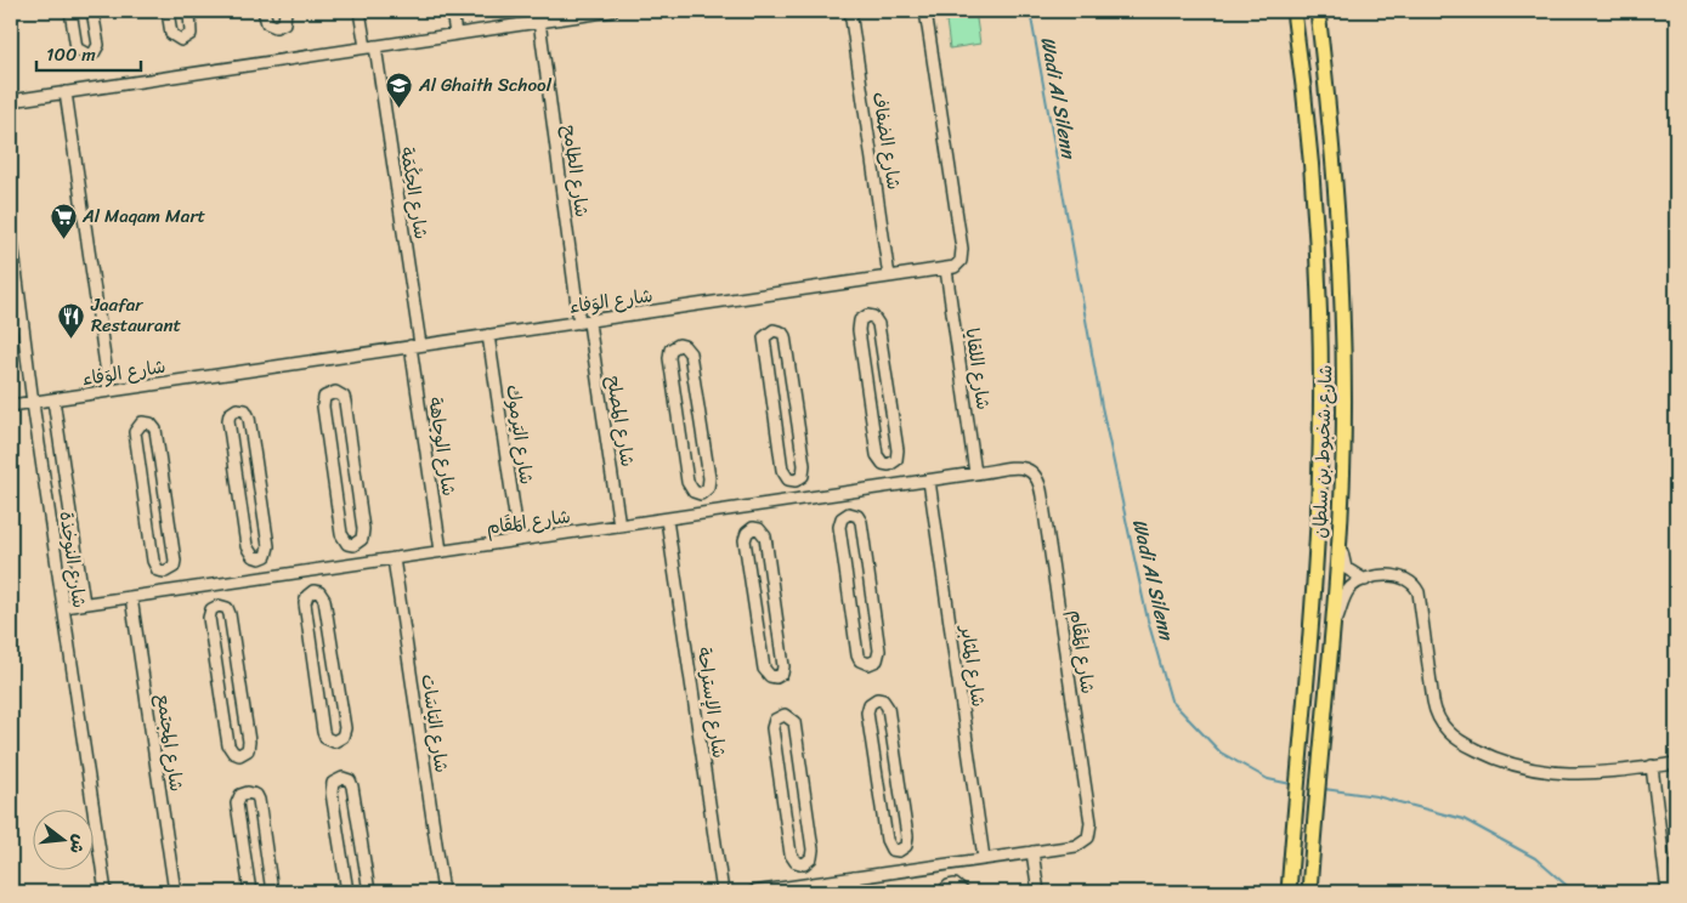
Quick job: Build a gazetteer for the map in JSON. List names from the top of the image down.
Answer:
{
  "streets": {
    "main road": ["شارع شخبوط بن سلطان"],
    "street": [
      "شارع الضفاف",
      "شارع الطامح",
      "شارع الحِكْمَة",
      "شارع الوَفاء",
      "شارع اللقايا",
      "شارع المصلح",
      "شارع اليَرموك",
      "شارع الوجاهة",
      "شارع المَقَام",
      "شارع النوخذة",
      "شارع المثابر",
      "شارع الإستراحة",
      "شارع اليَاسَات",
      "شارع المجتمع"
    ]
  },
  "crossings": [
    ["شارع الضفاف", "شارع الوَفاء"],
    ["شارع الطامح", "شارع الوَفاء"],
    ["شارع الطامح", "شارع المصلح"],
    ["شارع الحِكْمَة", "شارع الوَفاء"],
    ["شارع الحِكْمَة", "شارع الوجاهة"],
    ["شارع الوَفاء", "شارع اللقايا"],
    ["شارع الوَفاء", "شارع المصلح"],
    ["شارع الوَفاء", "شارع اليَرموك"],
    ["شارع الوَفاء", "شارع الوجاهة"],
    ["شارع الوَفاء", "شارع النوخذة"],
    ["شارع اللقايا", "شارع المَقَام"],
    ["شارع المصلح", "شارع المَقَام"],
    ["شارع اليَرموك", "شارع المَقَام"],
    ["شارع الوجاهة", "شارع المَقَام"],
    ["شارع المَقَام", "شارع النوخذة"],
    ["شارع المَقَام", "شارع المثابر"],
    ["شارع المَقَام", "شارع الإستراحة"],
    ["شارع المَقَام", "شارع اليَاسَات"],
    ["شارع المَقَام", "شارع المجتمع"]
  ],
  "water": ["Wadi Al Silenn"],
  "places": {
    "school or university": ["Al Ghaith School"],
    "supermarket": ["Al Maqam Mart"],
    "restaurant": ["Jaafar Restaurant"]
  },
  "scale_bar": "100 m",
  "north": "right"
}
